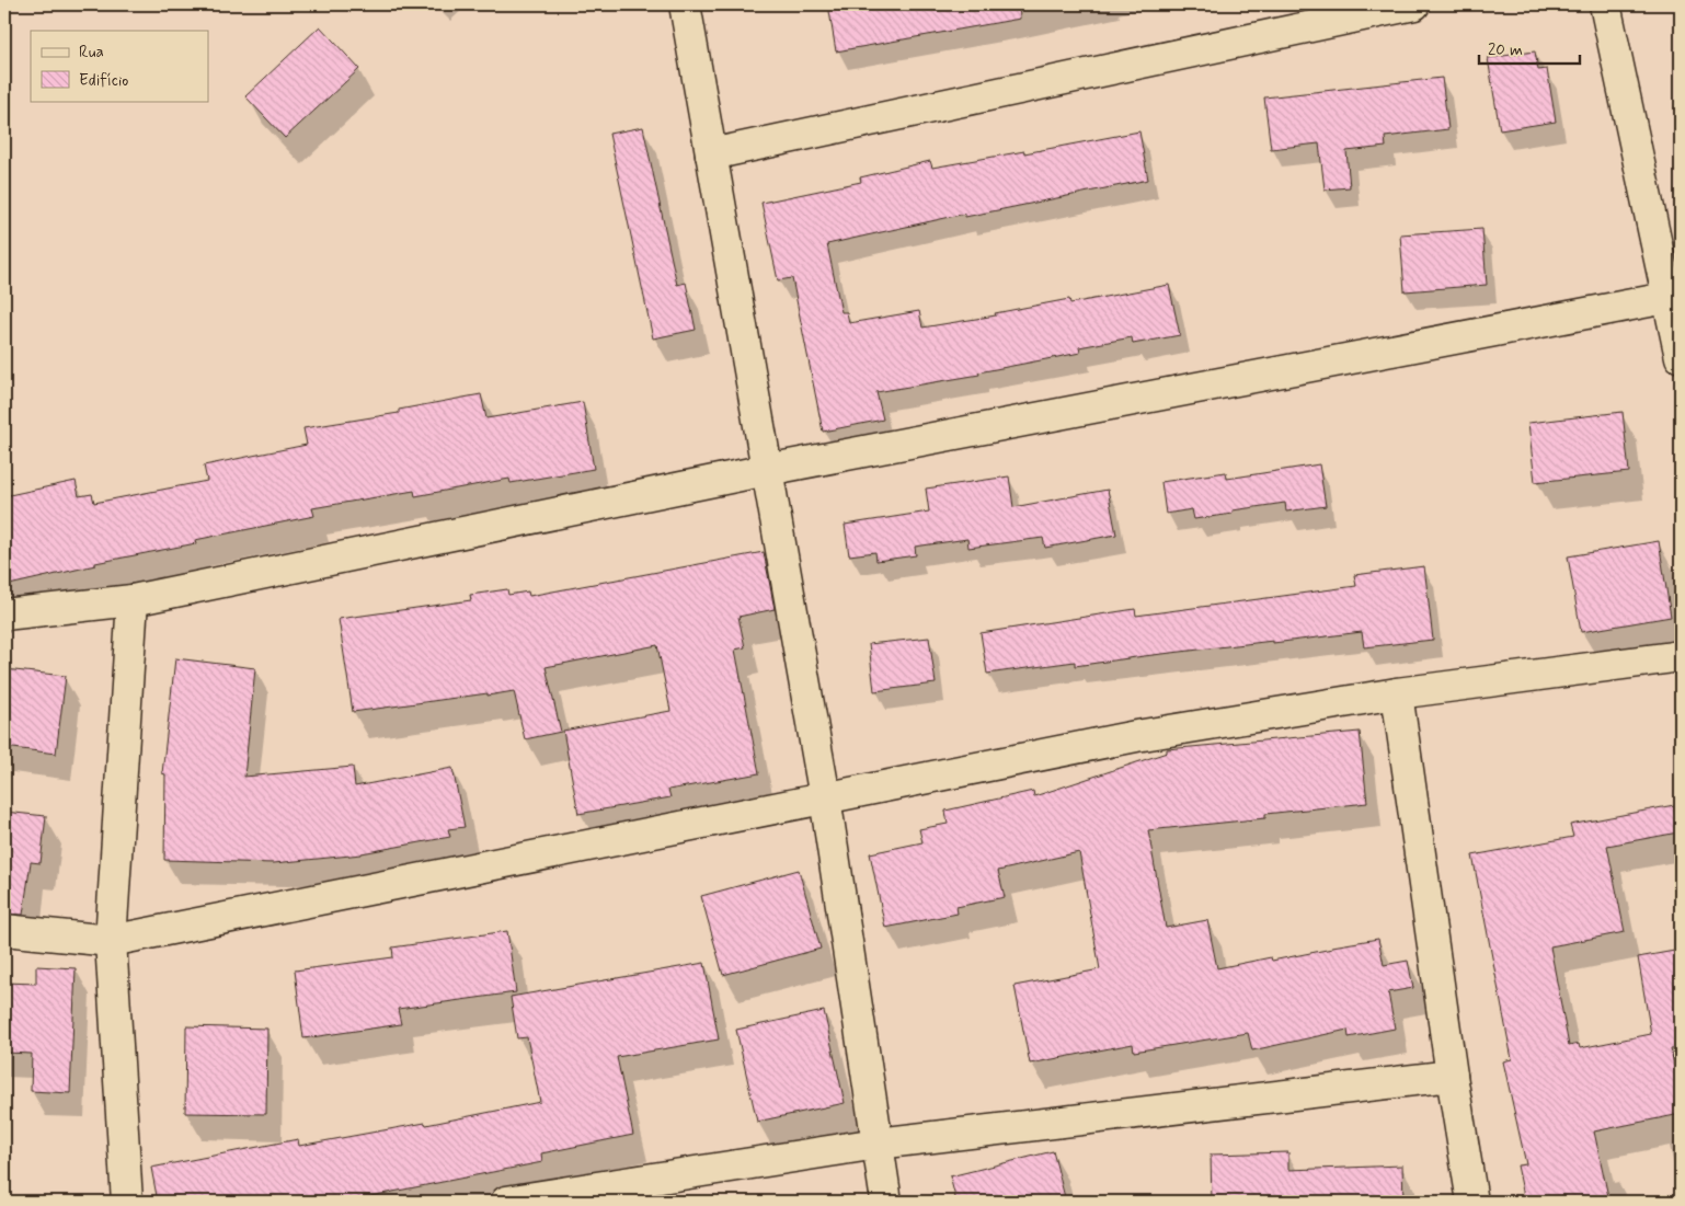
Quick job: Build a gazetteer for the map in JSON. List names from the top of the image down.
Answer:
{
  "legend": ["Rua", "Edifício"],
  "scale_bar": "20 m"
}
